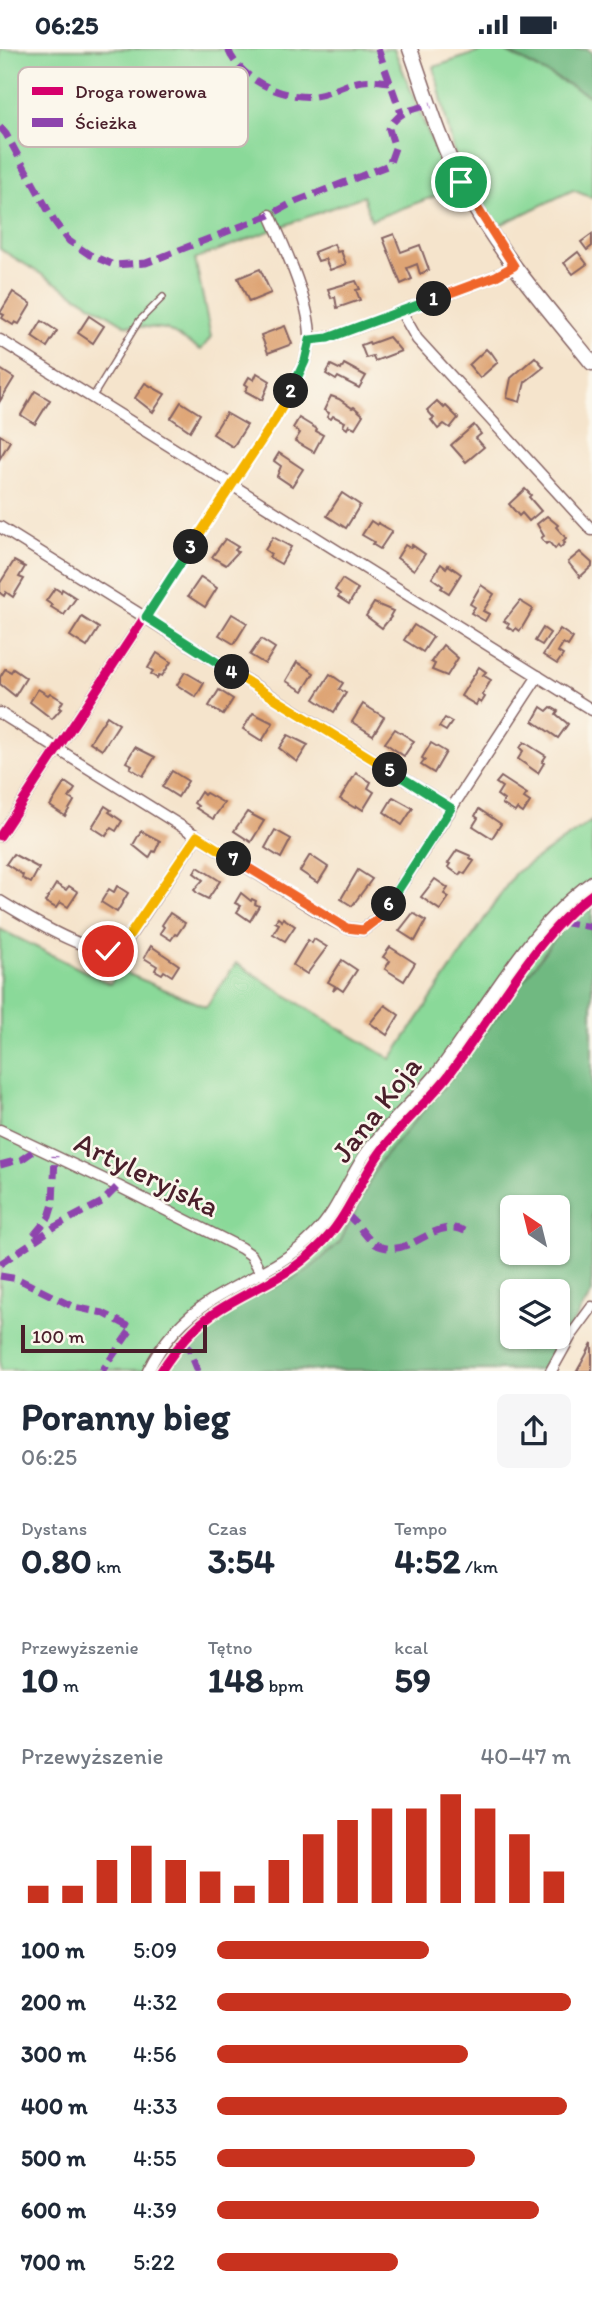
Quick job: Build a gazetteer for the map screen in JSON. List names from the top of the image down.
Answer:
{
  "streets": {
    "street": ["Jana Koja", "Artyleryjska"]
  },
  "crossings": [
    ["Jana Koja", "Artyleryjska"]
  ],
  "legend": ["Droga rowerowa", "Ścieżka"],
  "scale_bar": "100 m",
  "north": "top left",
  "page": {
    "status": "06:25",
    "pins": [
      "1",
      "2",
      "3",
      "4",
      "5",
      "7",
      "6"
    ],
    "scale": "100 m",
    "heading": ["Poranny bieg", "06:25"],
    "stats": [
      ["Dystans", "0.80 km"],
      ["Czas", "3:54"],
      ["Tempo", "4:52 /km"],
      ["Przewyższenie", "10 m"],
      ["Tętno", "148 bpm"],
      ["kcal", "59"]
    ],
    "chart": ["Przewyższenie", "40–47 m"],
    "list": [
      {
        "name": "100 m",
        "note": "5:09"
      },
      {
        "name": "200 m",
        "note": "4:32"
      },
      {
        "name": "300 m",
        "note": "4:56"
      },
      {
        "name": "400 m",
        "note": "4:33"
      },
      {
        "name": "500 m",
        "note": "4:55"
      },
      {
        "name": "600 m",
        "note": "4:39"
      },
      {
        "name": "700 m",
        "note": "5:22"
      }
    ]
  }
}
